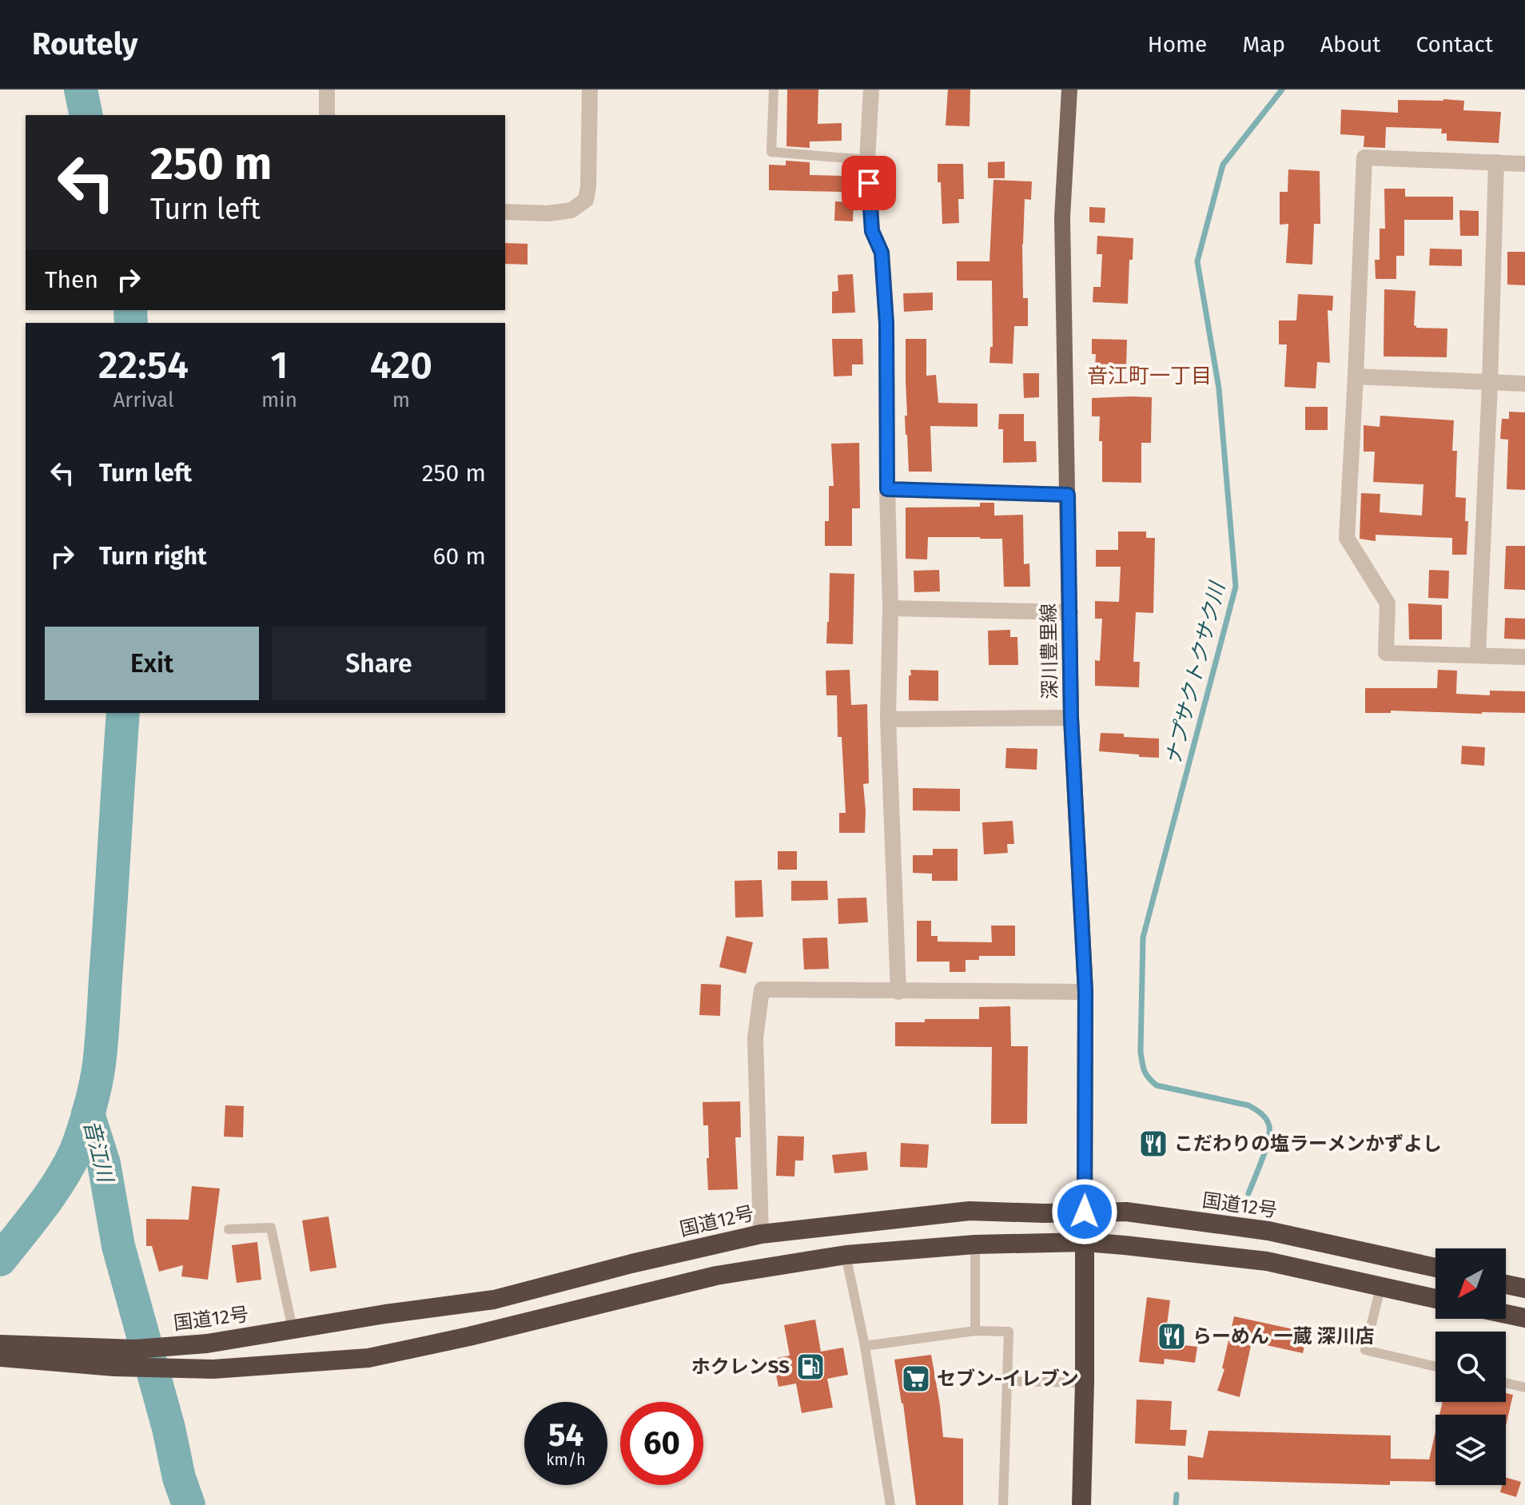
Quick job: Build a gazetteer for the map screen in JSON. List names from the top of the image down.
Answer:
{
  "streets": {
    "highway": ["国道12号"],
    "main road": ["深川豊里線"]
  },
  "crossings": [
    ["深川豊里線", "国道12号"]
  ],
  "districts": ["音江町一丁目"],
  "water": ["ナプサクトクサク川", "音江川"],
  "places": {
    "restaurant": ["こだわりの塩ラーメンかずよし", "らーめん 一蔵 深川店"],
    "fuel station": ["ホクレンSS"],
    "supermarket": ["セブン-イレブン"]
  },
  "north": "bottom left",
  "page": {
    "header": "Routely",
    "nav": [
      "Home",
      "Map",
      "About",
      "Contact"
    ],
    "turn": ["250 m", "Turn left"],
    "then": "Then",
    "eta": [
      "22:54",
      "Arrival",
      "1",
      "min",
      "420",
      "m"
    ],
    "list": [
      {
        "name": "Turn left",
        "value": "250 m"
      },
      {
        "name": "Turn right",
        "value": "60 m"
      }
    ],
    "buttons": ["Exit", "Share"],
    "speed": "54 km/h",
    "limit": "60"
  }
}
